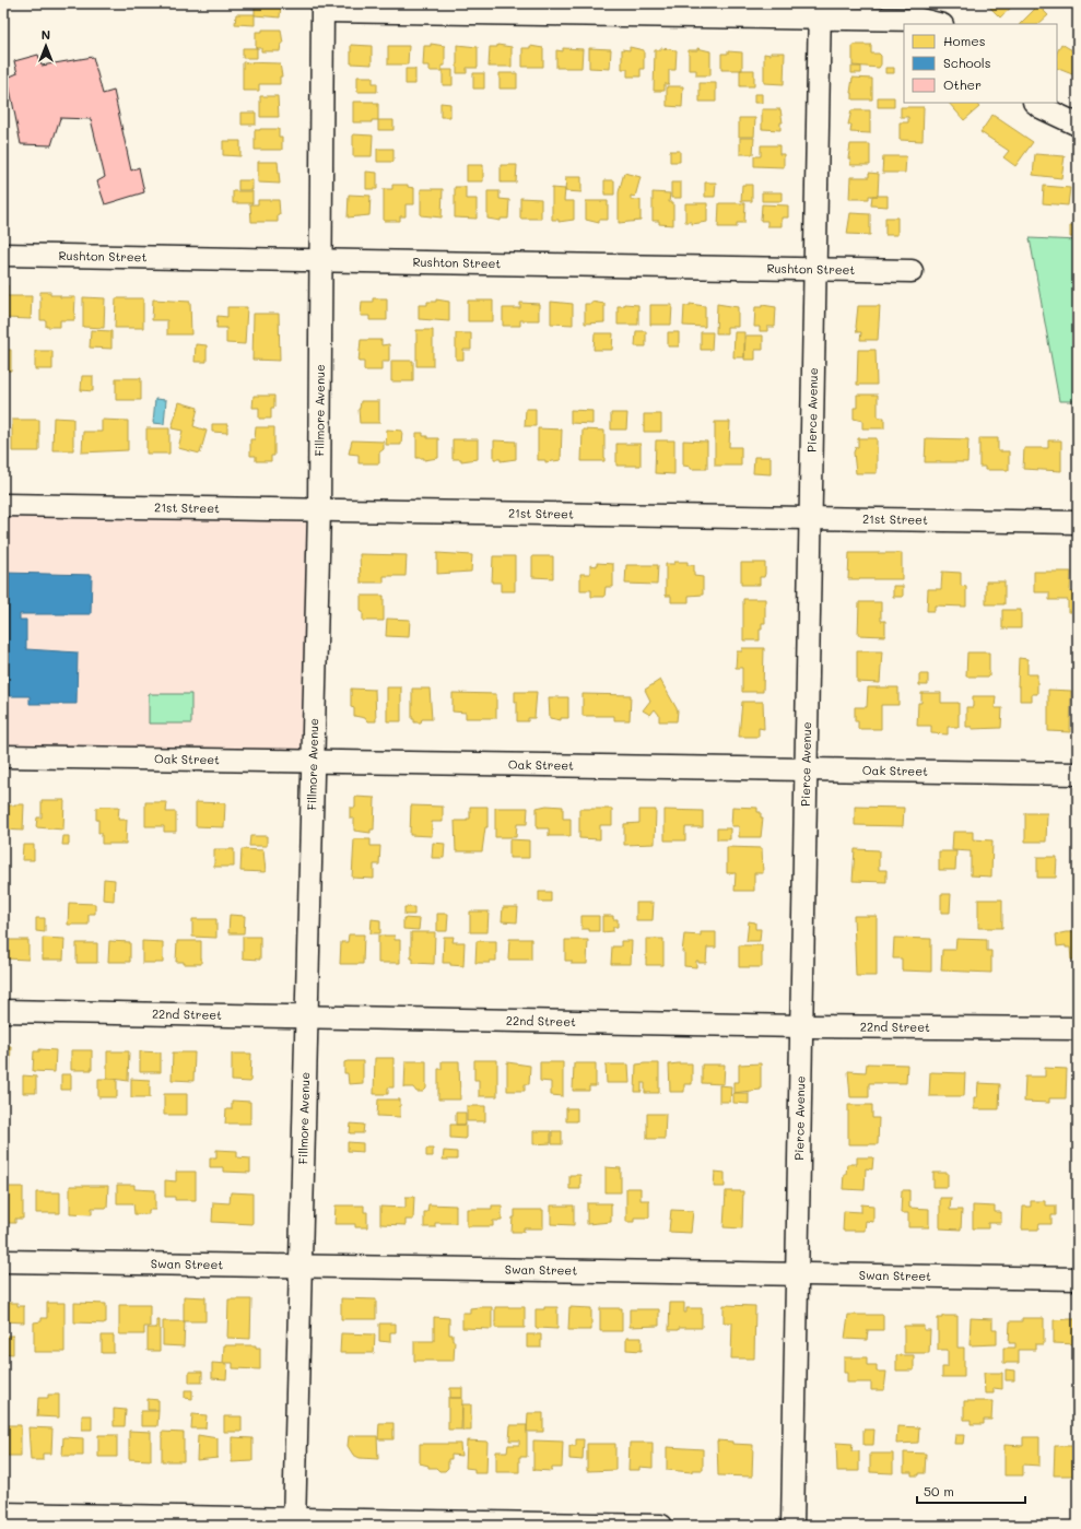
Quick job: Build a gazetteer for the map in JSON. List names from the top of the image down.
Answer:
{
  "streets": {
    "street": [
      "Rushton Street",
      "Fillmore Avenue",
      "Pierce Avenue",
      "21st Street",
      "Oak Street",
      "22nd Street",
      "Swan Street"
    ]
  },
  "crossings": [
    ["Rushton Street", "Fillmore Avenue"],
    ["Rushton Street", "Pierce Avenue"],
    ["Fillmore Avenue", "21st Street"],
    ["Fillmore Avenue", "Oak Street"],
    ["Fillmore Avenue", "22nd Street"],
    ["Fillmore Avenue", "Swan Street"],
    ["Pierce Avenue", "21st Street"],
    ["Pierce Avenue", "Oak Street"],
    ["Pierce Avenue", "22nd Street"],
    ["Pierce Avenue", "Swan Street"]
  ],
  "legend": ["Homes", "Schools", "Other"],
  "scale_bar": "50 m",
  "north": "top"
}
